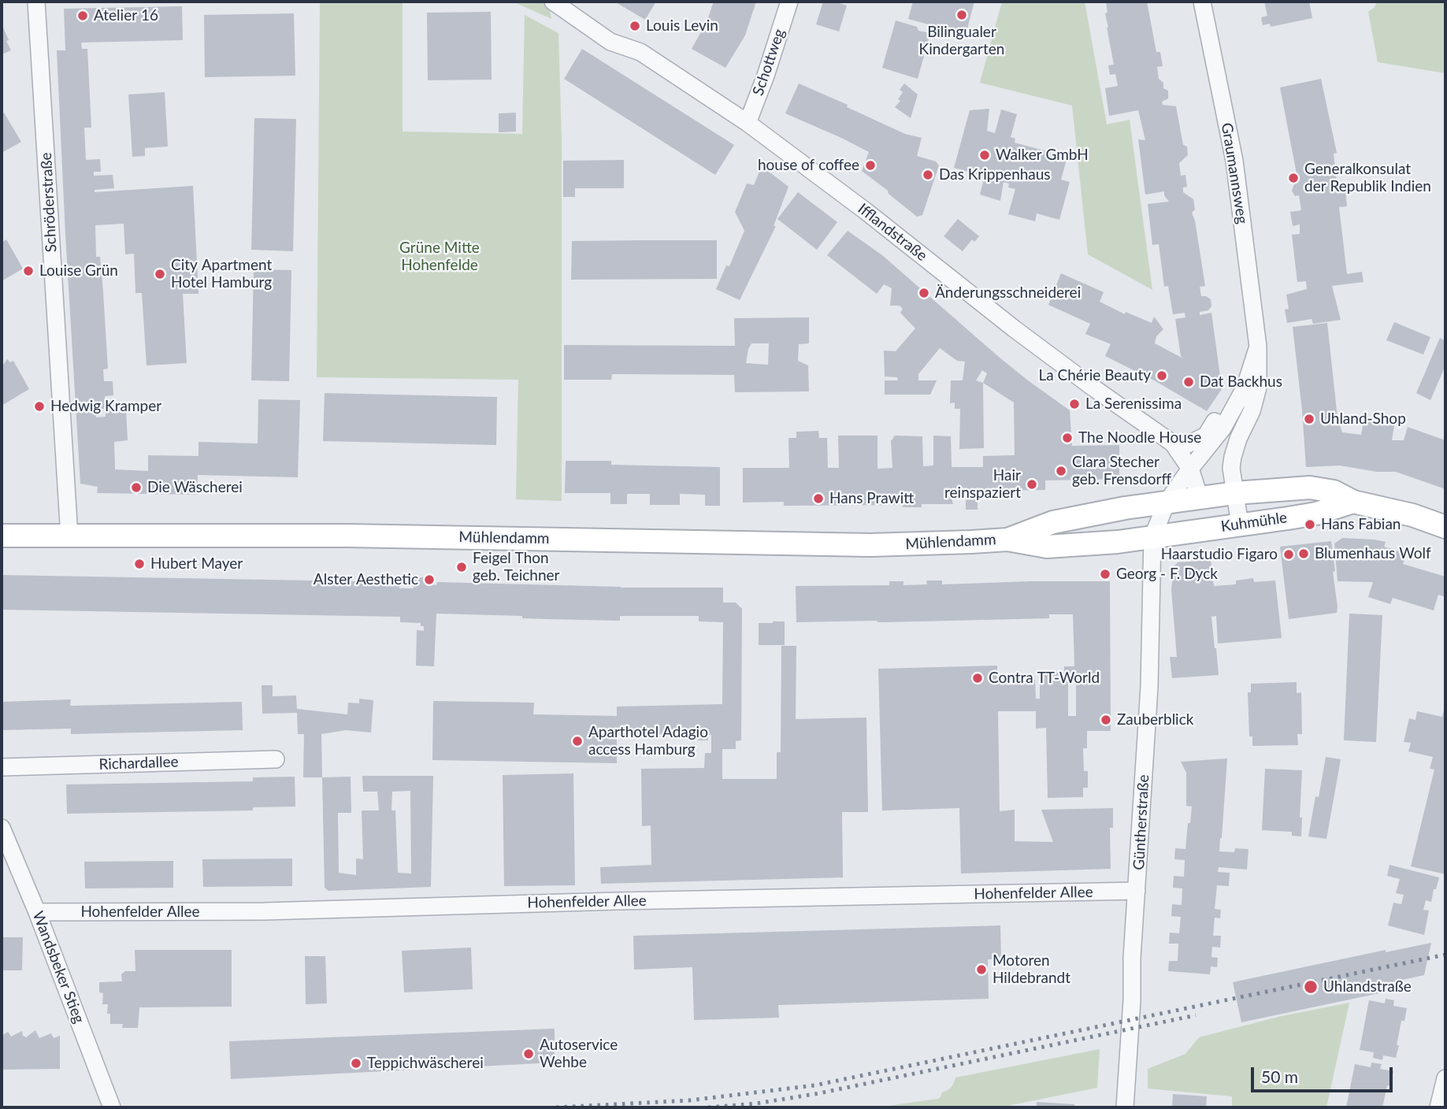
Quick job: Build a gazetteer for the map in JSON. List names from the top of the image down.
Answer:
{
  "streets": {
    "main road": ["Kuhmühle", "Mühlendamm"],
    "street": [
      "Schottweg",
      "Graumannsweg",
      "Schröderstraße",
      "Ifflandstraße",
      "Richardallee",
      "Güntherstraße",
      "Hohenfelder Allee",
      "Wandsbeker Stieg"
    ]
  },
  "crossings": [
    ["Schottweg", "Ifflandstraße"],
    ["Graumannsweg", "Ifflandstraße"],
    ["Graumannsweg", "Kuhmühle"],
    ["Graumannsweg", "Mühlendamm"],
    ["Graumannsweg", "Güntherstraße"],
    ["Schröderstraße", "Mühlendamm"],
    ["Ifflandstraße", "Kuhmühle"],
    ["Kuhmühle", "Mühlendamm"],
    ["Kuhmühle", "Güntherstraße"],
    ["Mühlendamm", "Güntherstraße"],
    ["Güntherstraße", "Hohenfelder Allee"],
    ["Hohenfelder Allee", "Wandsbeker Stieg"]
  ],
  "parks": ["Grüne Mitte Hohenfelde"],
  "places": [
    "Bilingualer Kindergarten",
    "Atelier 16",
    "Louis Levin",
    "Walker GmbH",
    "house of coffee",
    "Das Krippenhaus",
    "Generalkonsulat der Republik Indien",
    "Louise Grün",
    "City Apartment Hotel Hamburg",
    "Änderungsschneiderei",
    "La Chérie Beauty",
    "Dat Backhus",
    "La Serenissima",
    "Hedwig Kramper",
    "Uhland-Shop",
    "The Noodle House",
    "Clara Stecher geb. Frensdorff",
    "Hair reinspaziert",
    "Die Wäscherei",
    "Hans Prawitt",
    "Hans Fabian",
    "Blumenhaus Wolf",
    "Haarstudio Figaro",
    "Hubert Mayer",
    "Feigel Thon geb. Teichner",
    "Georg - F. Dyck",
    "Alster Aesthetic",
    "Contra TT-World",
    "Zauberblick",
    "Aparthotel Adagio access Hamburg",
    "Motoren Hildebrandt",
    "Uhlandstraße",
    "Autoservice Wehbe",
    "Teppichwäscherei"
  ],
  "scale_bar": "50 m"
}
